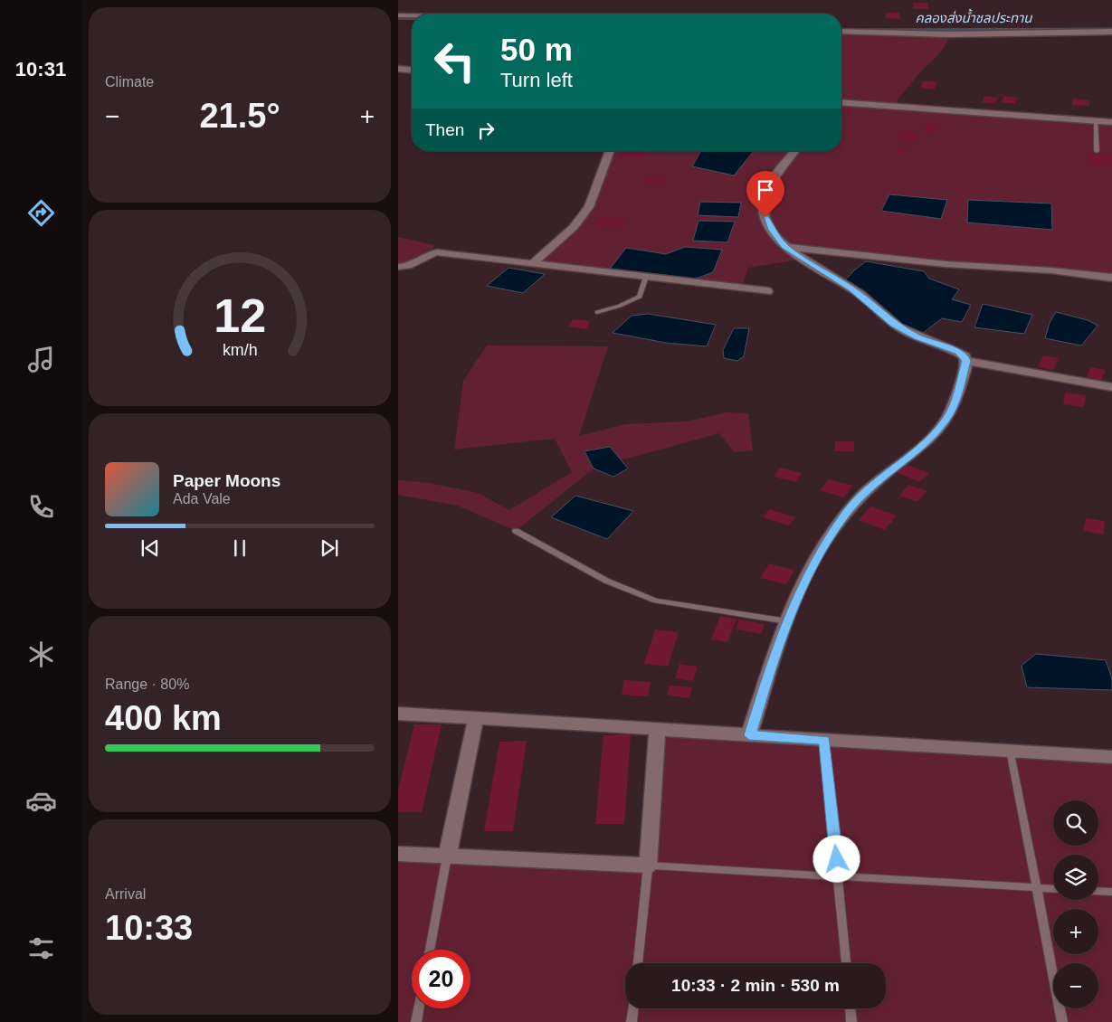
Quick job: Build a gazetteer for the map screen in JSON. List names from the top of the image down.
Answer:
{
  "water": ["คลองส่งน้ำชลประทาน"],
  "page": {
    "tabs": "10:31",
    "tile": [
      "Climate",
      ["Range · 80%", "400 km"],
      ["Arrival", "10:33"]
    ],
    "turn": ["50 m", "Turn left"],
    "heat": ["−", "21.5°", "+"],
    "then": "Then",
    "song": ["Paper Moons", "Ada Vale"],
    "map_buttons": ["+", "−"],
    "limit": "20",
    "trip": "10:33 · 2 min · 530 m",
    "gauge": ["12", "km/h"]
  }
}
